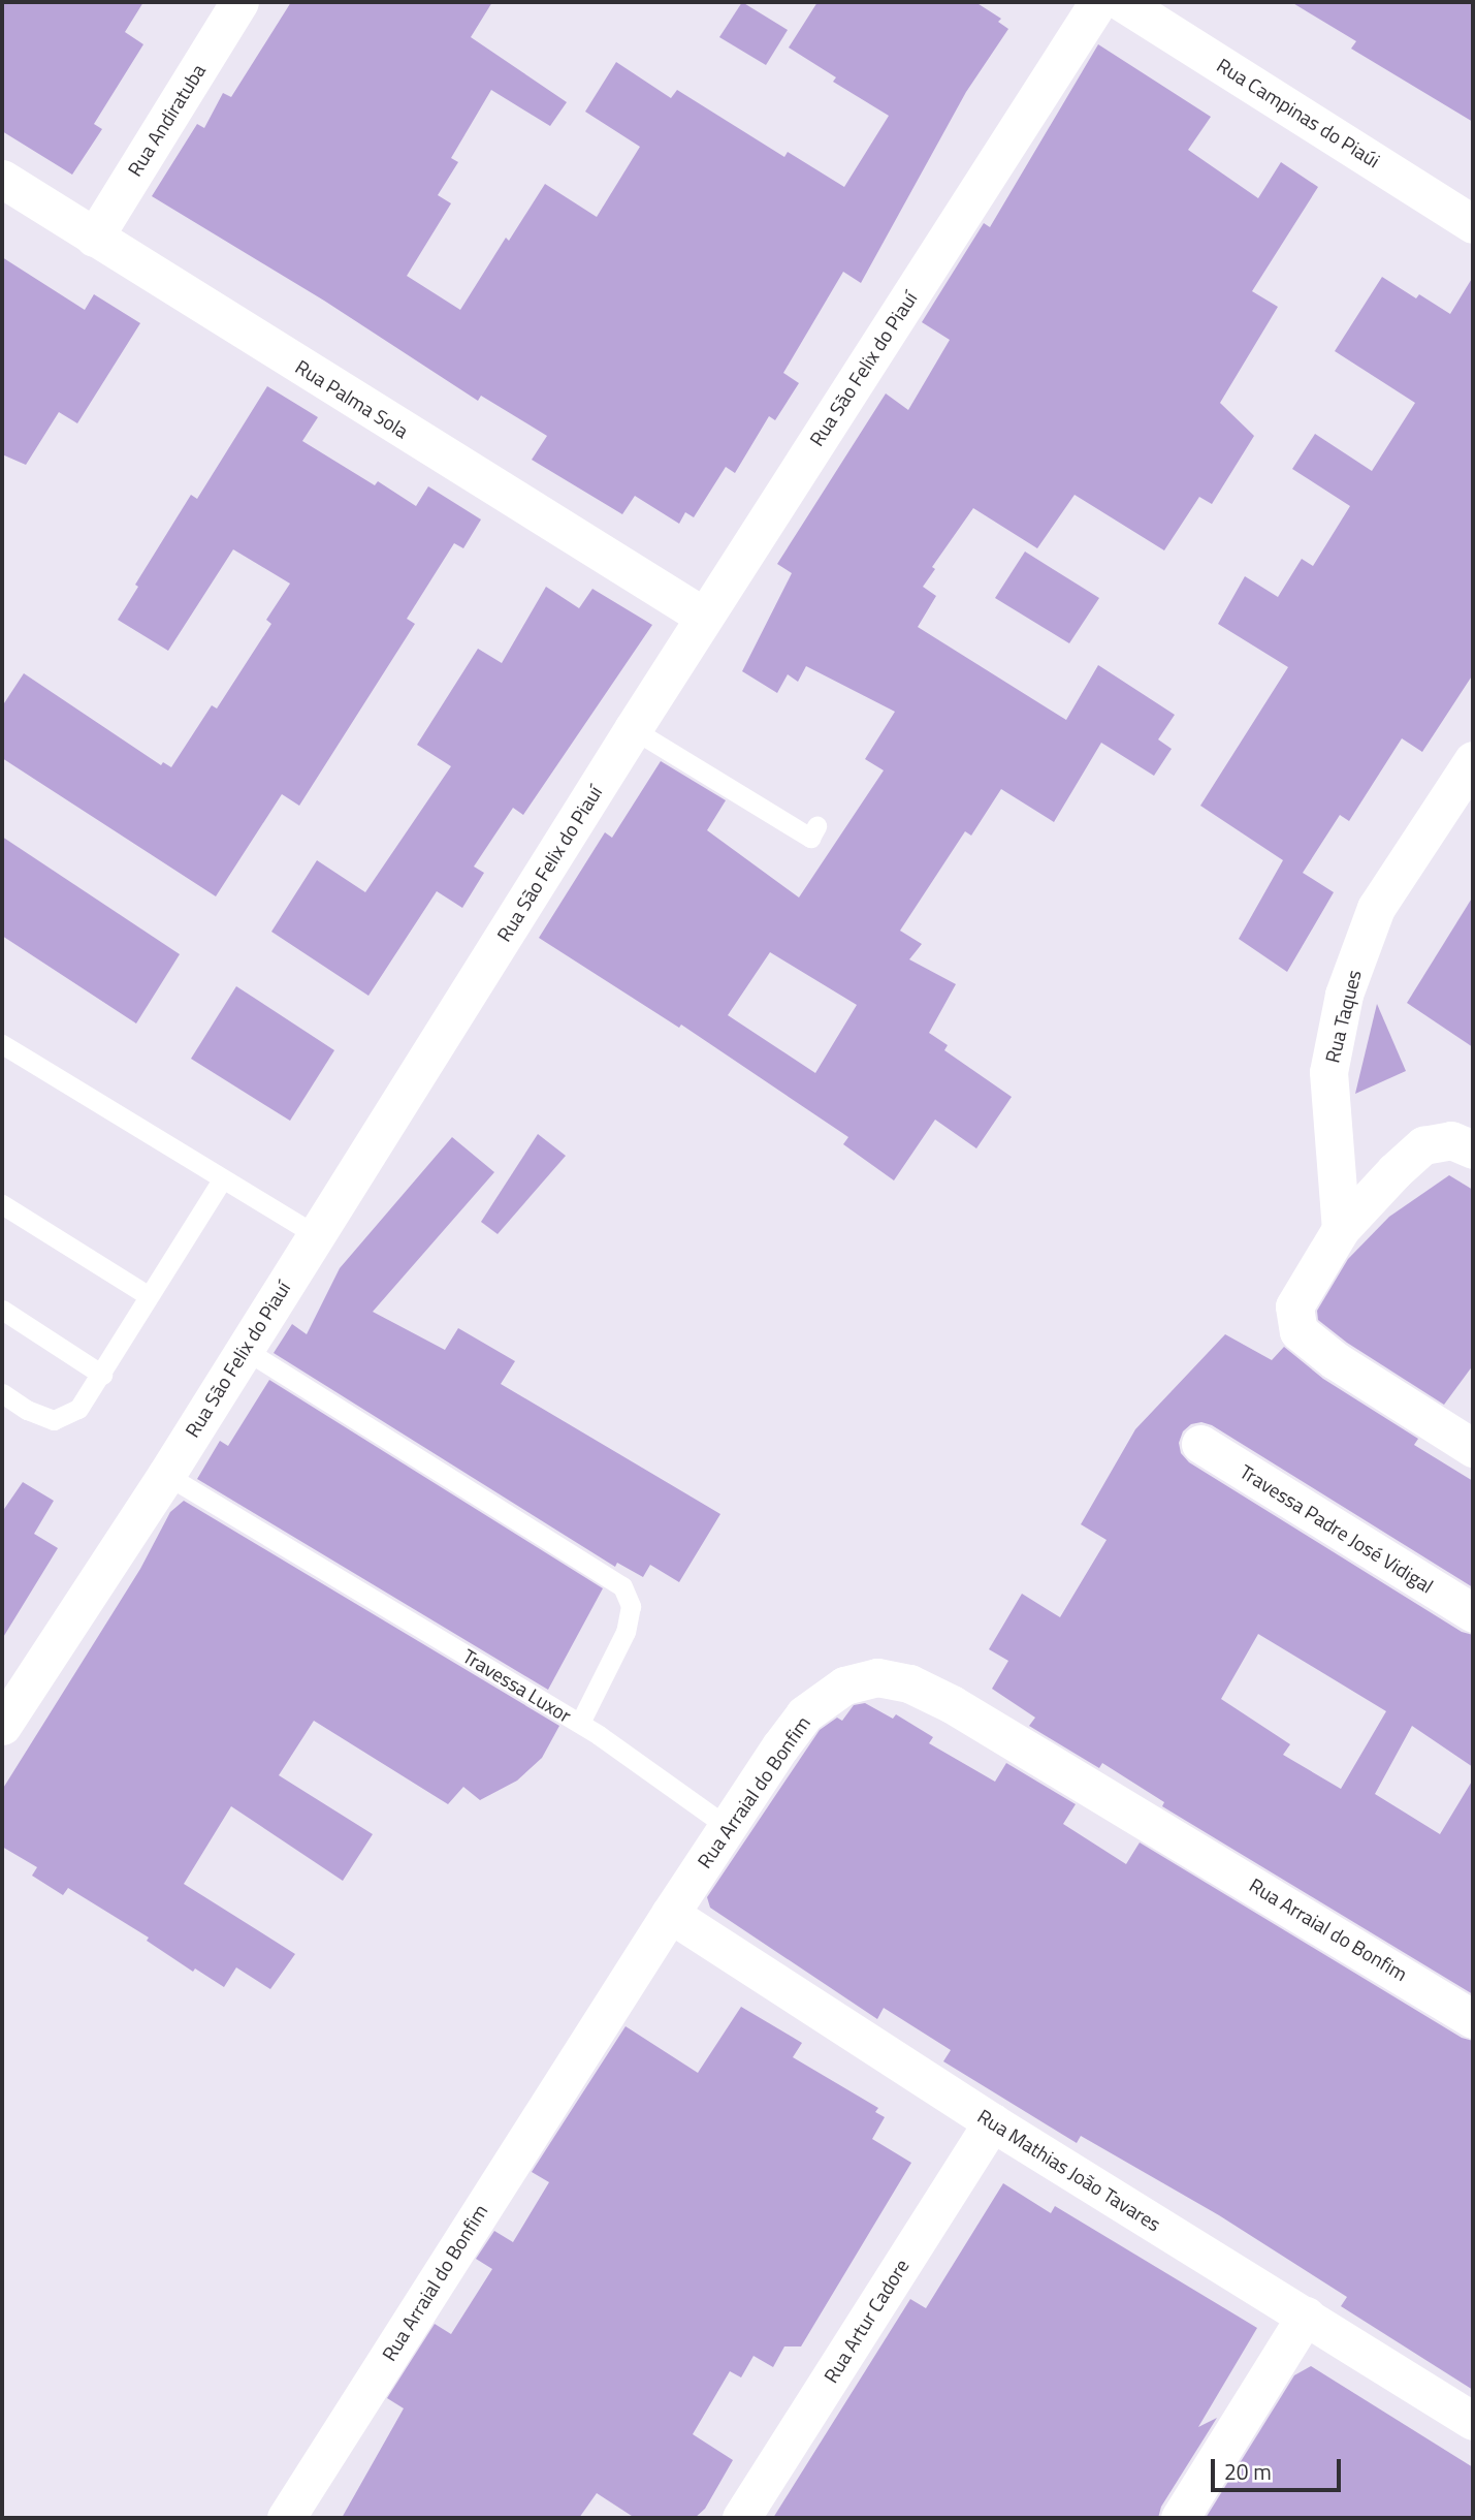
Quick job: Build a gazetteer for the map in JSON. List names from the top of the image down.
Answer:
{
  "streets": {
    "street": [
      "Rua Campinas do Piaúi",
      "Rua Andiratuba",
      "Rua São Felix do Piauí",
      "Rua Palma Sola",
      "Rua Taques",
      "Travessa Padre José Vidigal",
      "Rua Arraial do Bonfim",
      "Rua Mathias João Tavares",
      "Rua Artur Cadore"
    ],
    "lane": ["Travessa Luxor"]
  },
  "crossings": [
    ["Rua Andiratuba", "Rua Palma Sola"],
    ["Rua São Felix do Piauí", "Rua Palma Sola"],
    ["Rua São Felix do Piauí", "Travessa Luxor"],
    ["Rua Arraial do Bonfim", "Rua Mathias João Tavares"],
    ["Rua Mathias João Tavares", "Rua Artur Cadore"]
  ],
  "scale_bar": "20 m"
}
